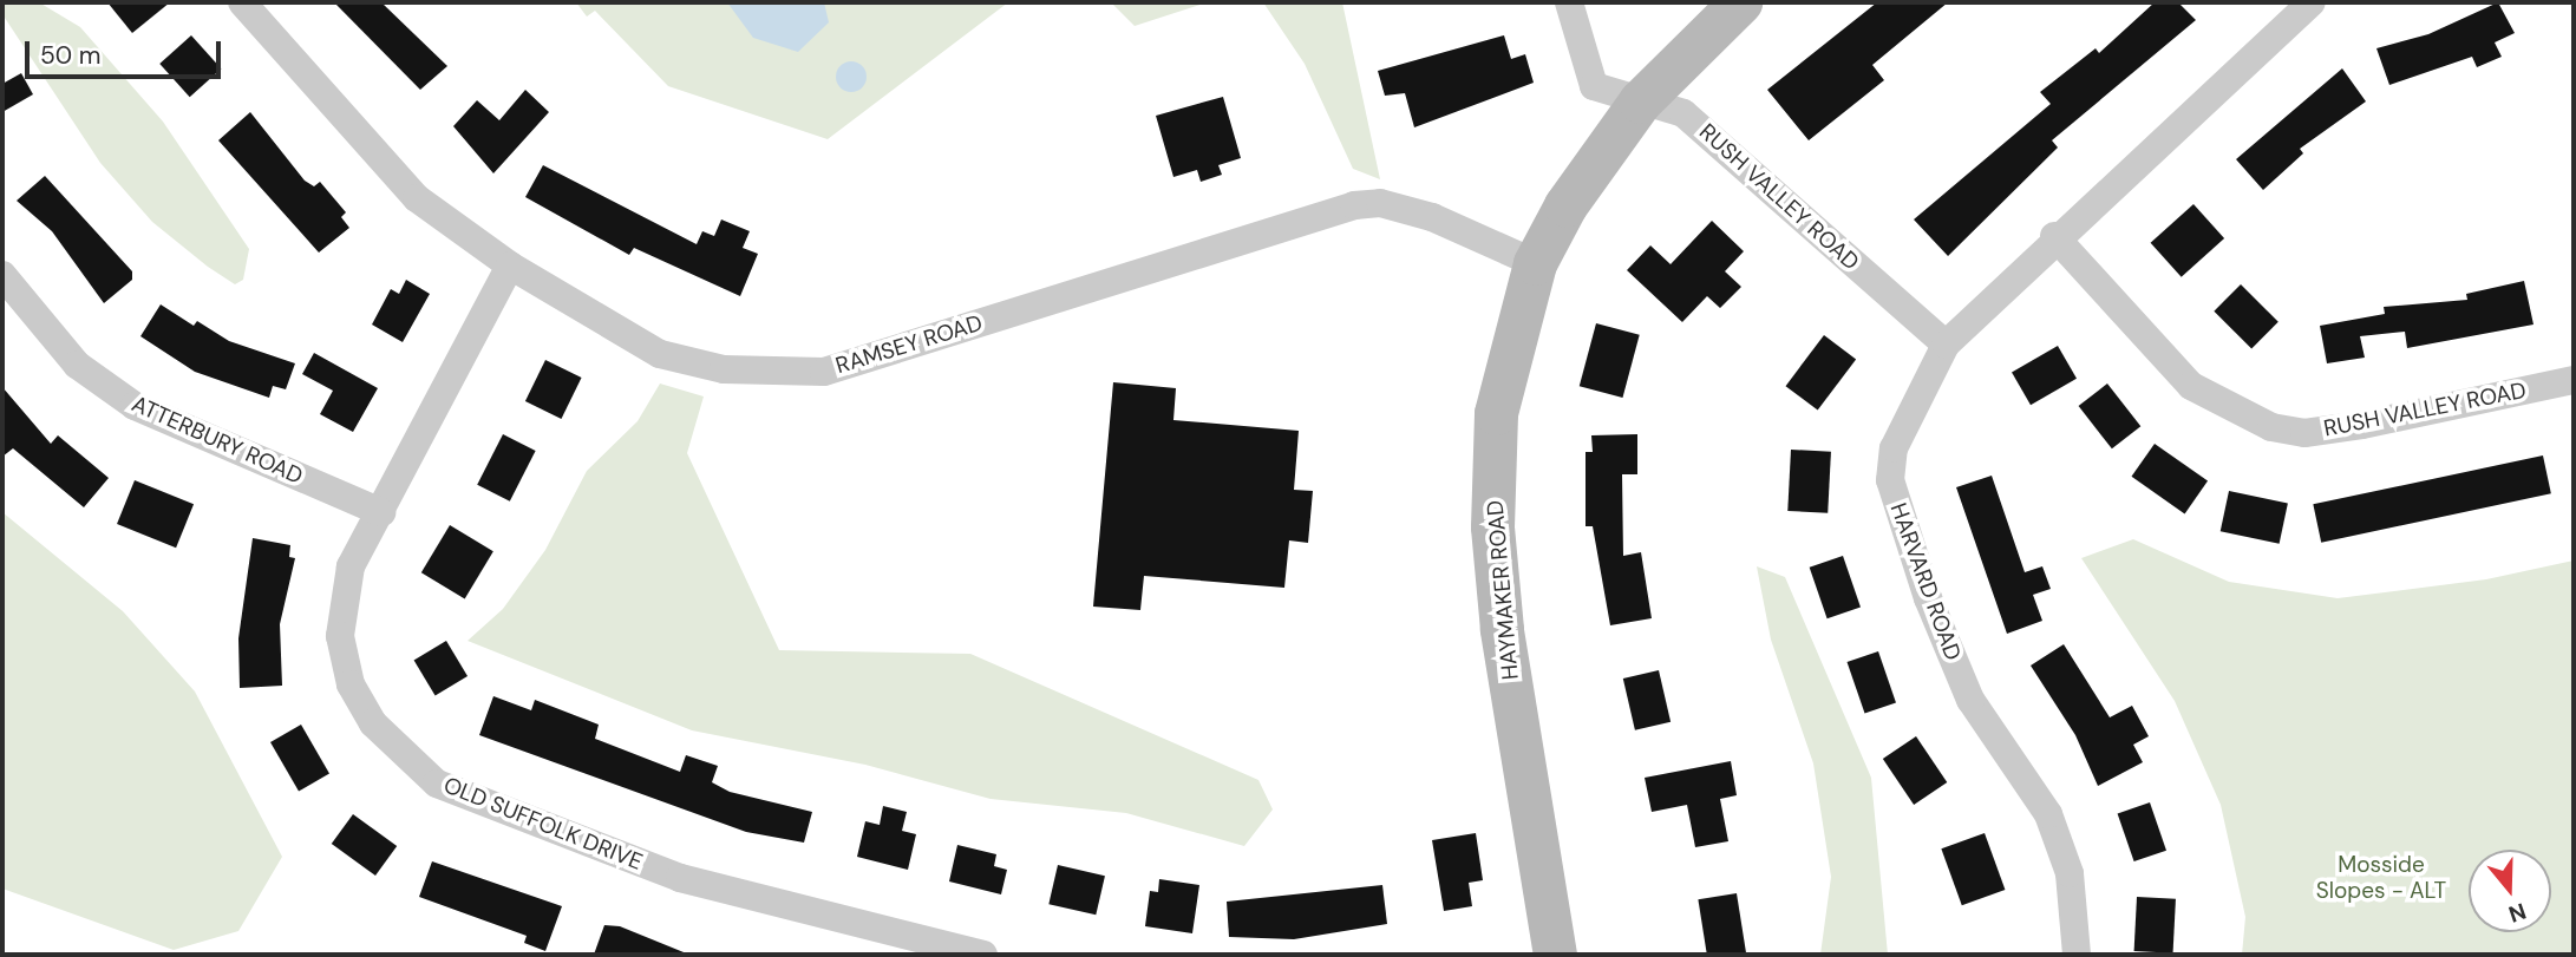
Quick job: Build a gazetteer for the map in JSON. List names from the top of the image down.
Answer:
{
  "streets": {
    "main road": ["HAYMAKER ROAD"],
    "street": [
      "RUSH VALLEY ROAD",
      "RAMSEY ROAD",
      "ATTERBURY ROAD",
      "HARVARD ROAD",
      "OLD SUFFOLK DRIVE"
    ]
  },
  "crossings": [
    ["RUSH VALLEY ROAD", "HARVARD ROAD"],
    ["RUSH VALLEY ROAD", "HAYMAKER ROAD"],
    ["RAMSEY ROAD", "HAYMAKER ROAD"],
    ["RAMSEY ROAD", "OLD SUFFOLK DRIVE"],
    ["ATTERBURY ROAD", "OLD SUFFOLK DRIVE"]
  ],
  "parks": ["Mosside Slopes - ALT"],
  "scale_bar": "50 m",
  "north": "bottom"
}
